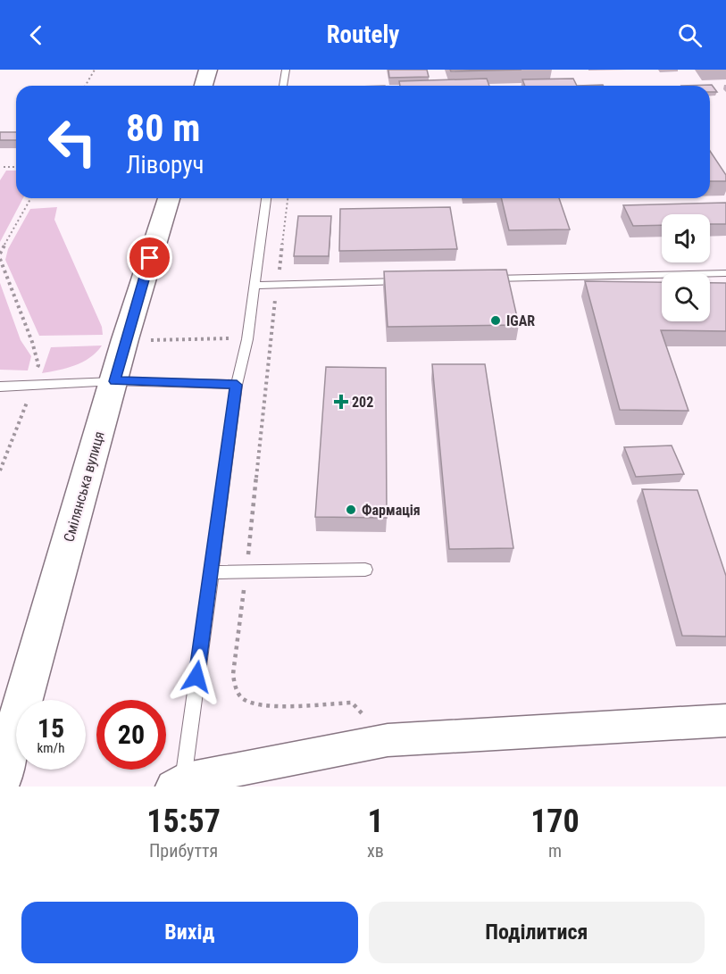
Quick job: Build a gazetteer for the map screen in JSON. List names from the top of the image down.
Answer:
{
  "streets": {
    "main road": ["Смілянська вулиця"]
  },
  "places": {
    "other": ["IGAR", "Фармація"],
    "health": ["202"]
  },
  "page": {
    "header": "Routely",
    "turn": ["80 m", "Ліворуч"],
    "speed": "15 km/h",
    "limit": "20",
    "eta": [
      "15:57",
      "Прибуття",
      "1",
      "хв",
      "170",
      "m"
    ],
    "buttons": ["Вихід", "Поділитися"]
  }
}
